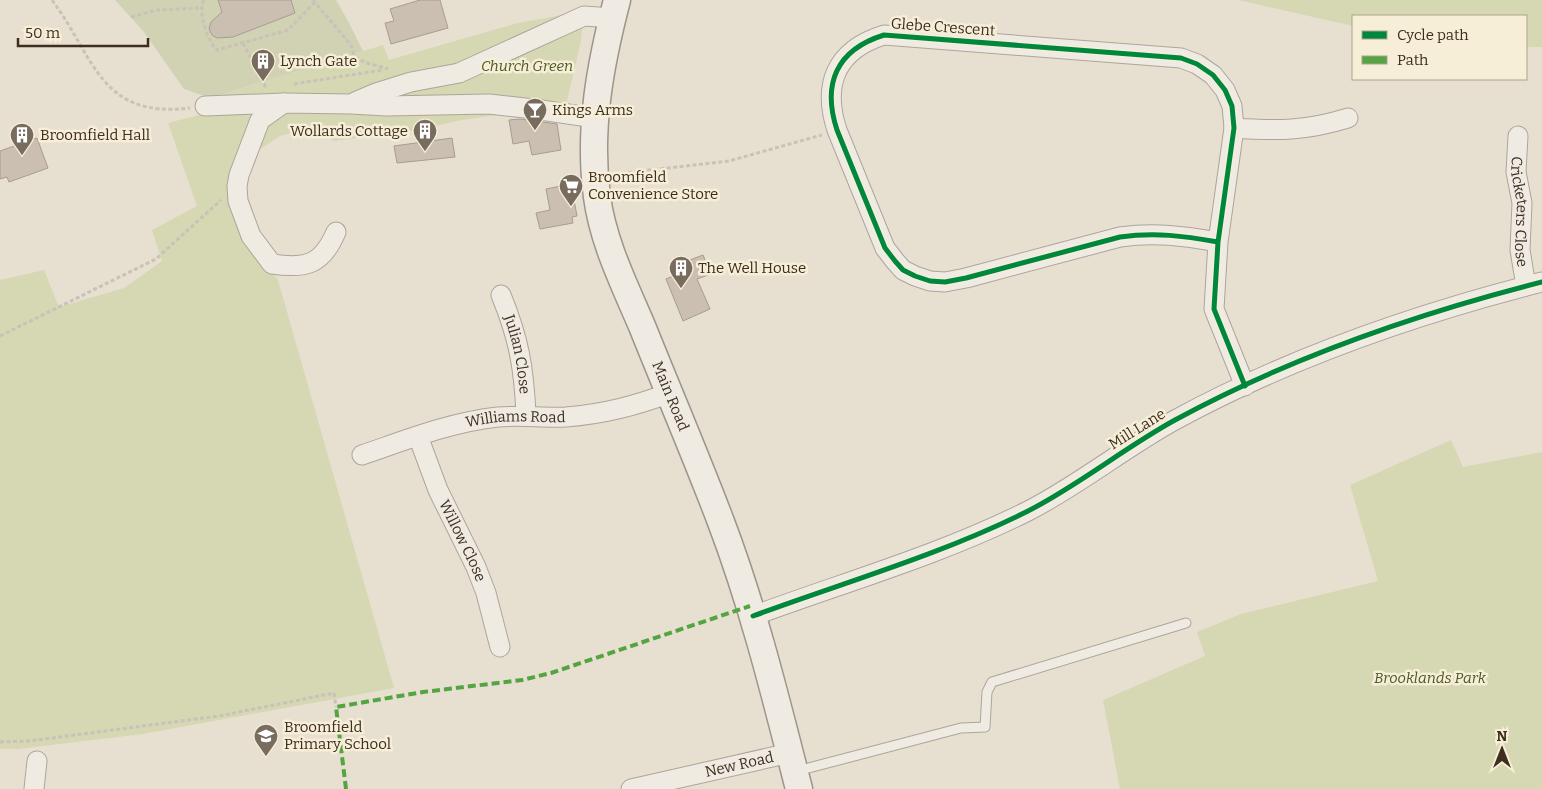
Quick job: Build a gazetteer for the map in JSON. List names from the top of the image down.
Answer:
{
  "streets": {
    "main road": ["Main Road"],
    "street": [
      "Glebe Crescent",
      "Cricketers Close",
      "Julian Close",
      "Williams Road",
      "Mill Lane",
      "Willow Close",
      "New Road"
    ]
  },
  "crossings": [
    ["Glebe Crescent", "Mill Lane"],
    ["Cricketers Close", "Mill Lane"],
    ["Julian Close", "Williams Road"],
    ["Main Road", "Williams Road"],
    ["Main Road", "Mill Lane"],
    ["Main Road", "New Road"],
    ["Williams Road", "Willow Close"]
  ],
  "parks": ["Church Green", "Brooklands Park"],
  "places": {
    "building": [
      "Lynch Gate",
      "Wollards Cottage",
      "Broomfield Hall",
      "The Well House"
    ],
    "bar": ["Kings Arms"],
    "supermarket": ["Broomfield Convenience Store"],
    "school or university": ["Broomfield Primary School"]
  },
  "legend": ["Cycle path", "Path"],
  "scale_bar": "50 m",
  "north": "top"
}
